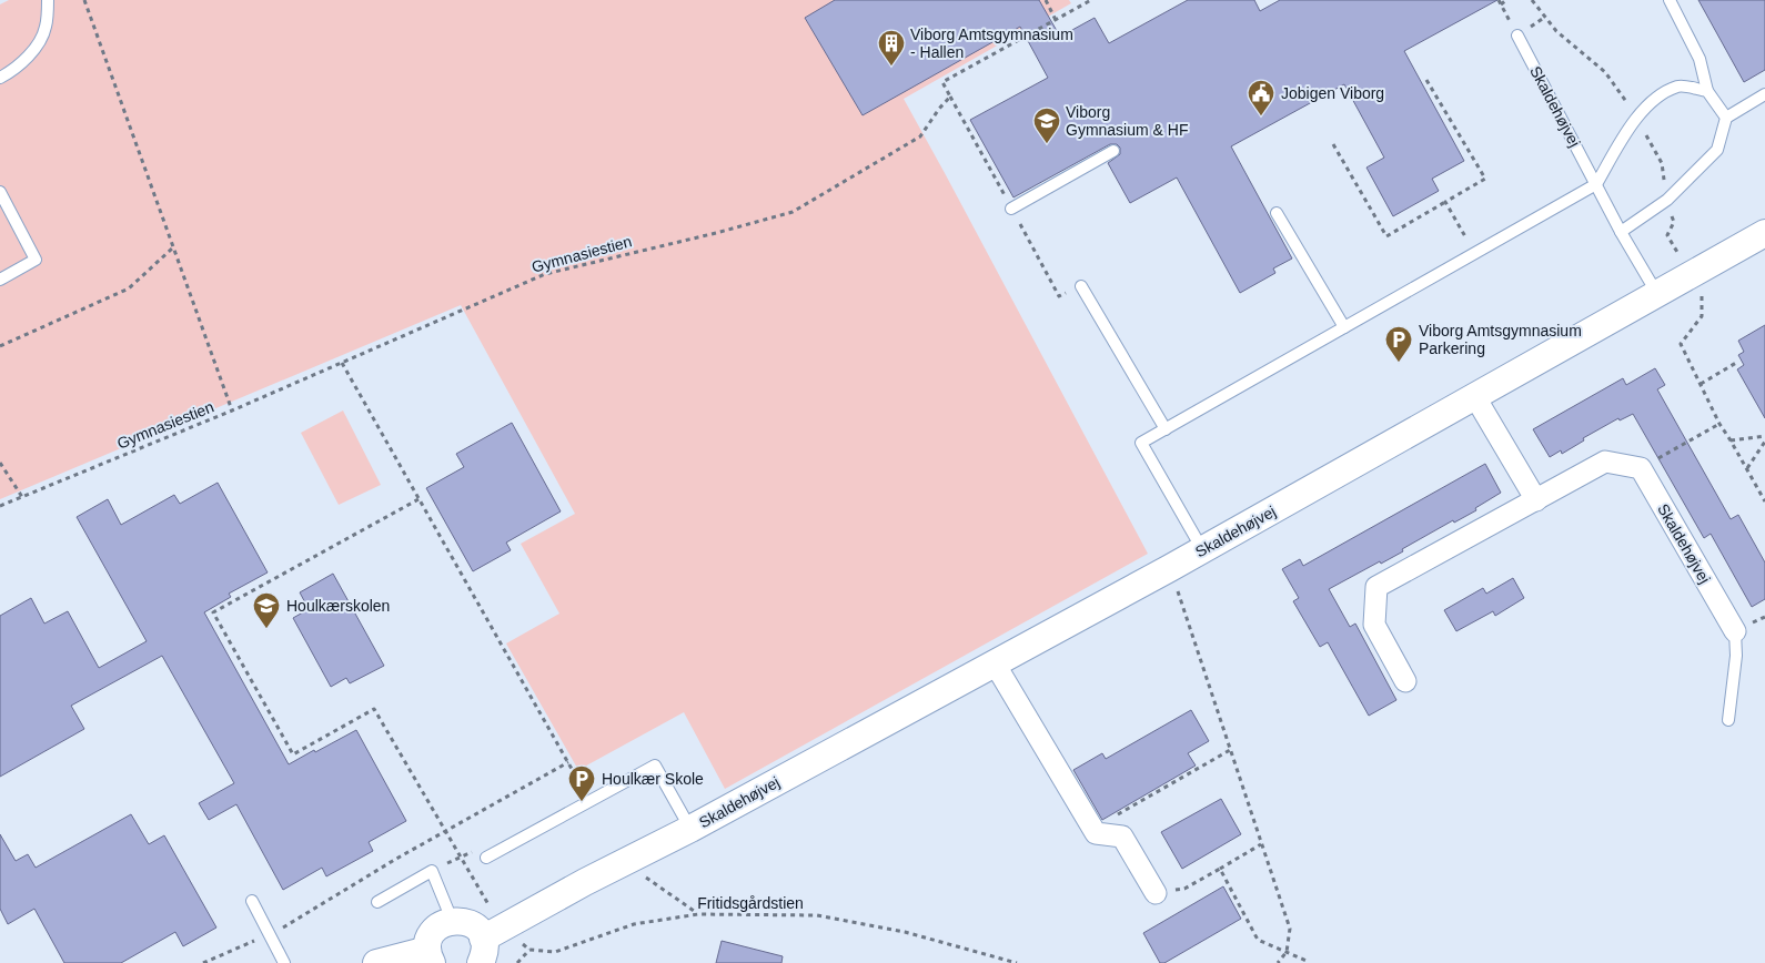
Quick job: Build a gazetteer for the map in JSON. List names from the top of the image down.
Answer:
{
  "streets": {
    "street": ["Skaldehøjvej"],
    "path": ["Gymnasiestien", "Fritidsgårdstien"]
  },
  "places": {
    "building": ["Viborg Amtsgymnasium - Hallen"],
    "public building": ["Jobigen Viborg"],
    "school or university": ["Viborg Gymnasium & HF", "Houlkærskolen"],
    "parking": ["Viborg Amtsgymnasium Parkering", "Houlkær Skole"]
  }
}
